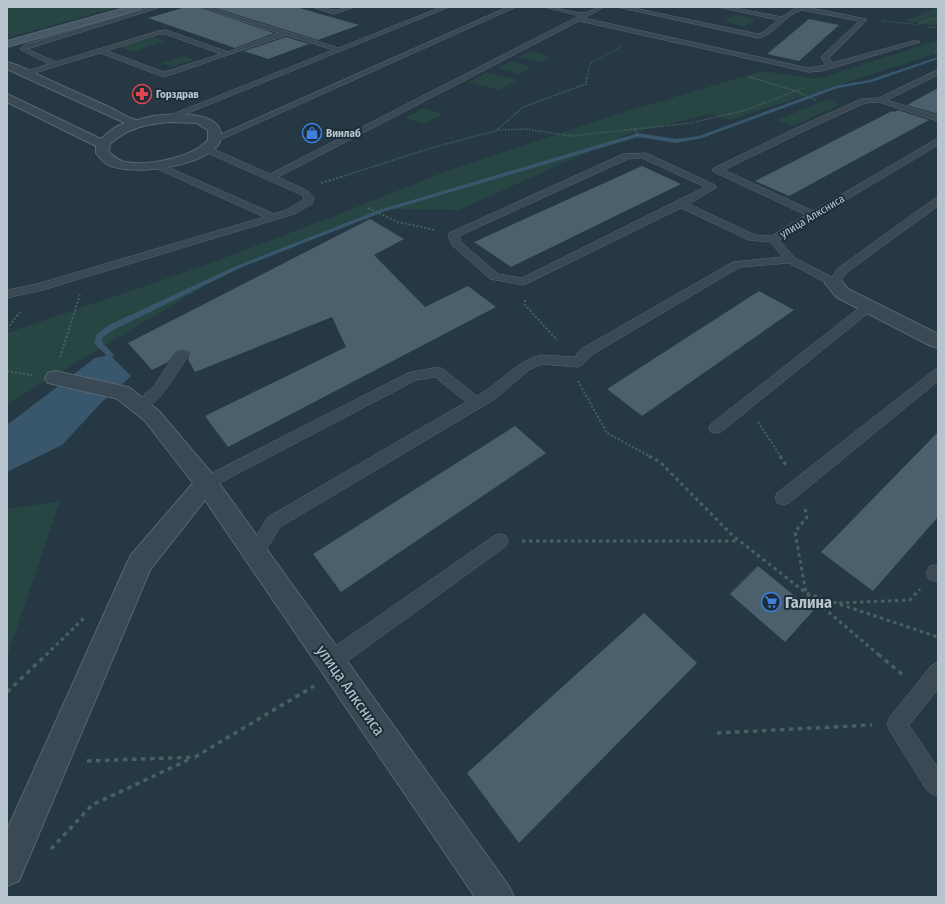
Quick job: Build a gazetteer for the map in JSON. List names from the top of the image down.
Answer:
{
  "streets": {
    "street": ["улица Алксниса"]
  },
  "places": {
    "pharmacy": ["Горздрав"],
    "shop": ["Винлаб"],
    "supermarket": ["Галина"]
  }
}
